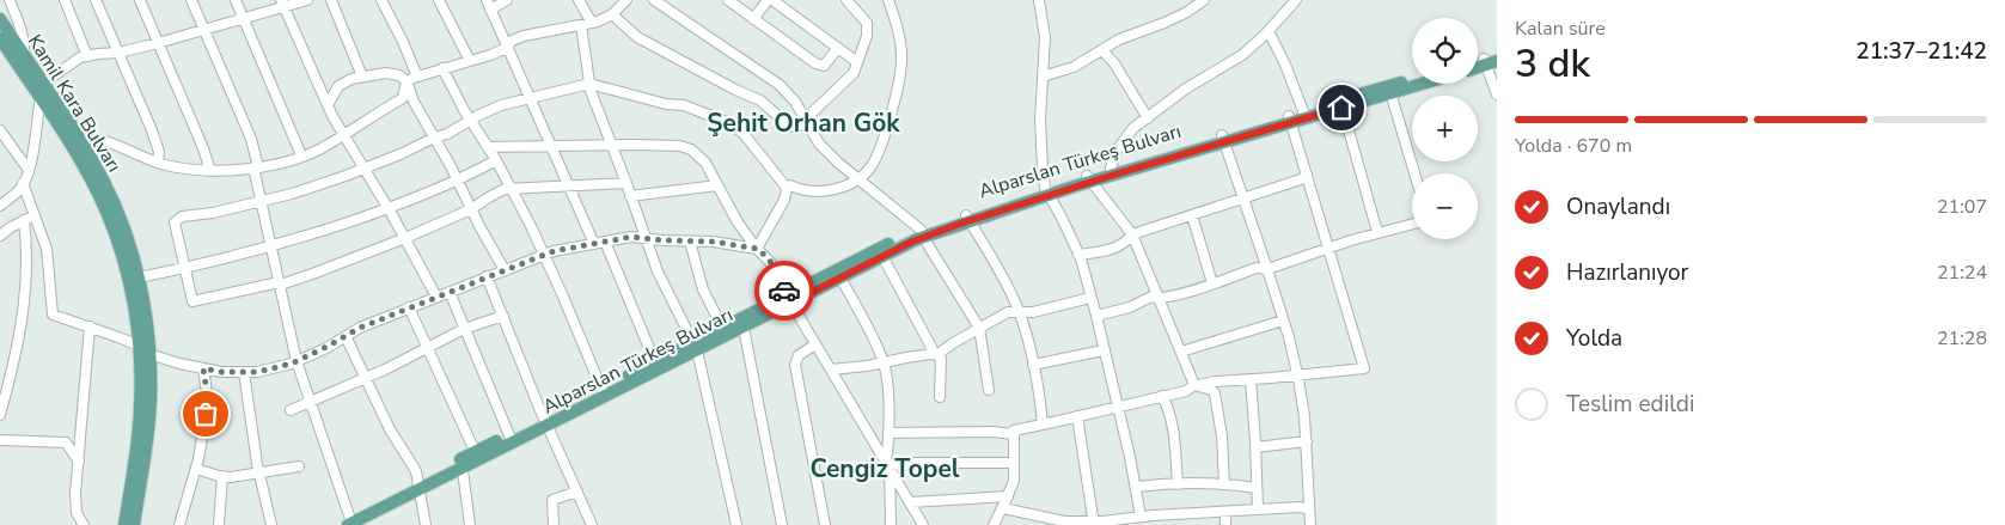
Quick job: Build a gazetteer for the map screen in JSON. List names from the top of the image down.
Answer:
{
  "streets": {
    "main road": ["Kamil Kara Bulvarı", "Alparslan Türkeş Bulvarı"]
  },
  "districts": ["Şehit Orhan Gök", "Cengiz Topel"],
  "page": {
    "heading": ["3 dk", "Kalan süre", "21:37–21:42"],
    "map_buttons": ["+", "−"],
    "bar": "Yolda · 670 m",
    "list": [
      ["Onaylandı", "21:07"],
      ["Hazırlanıyor", "21:24"],
      ["Yolda", "21:28"],
      "Teslim edildi"
    ]
  }
}
